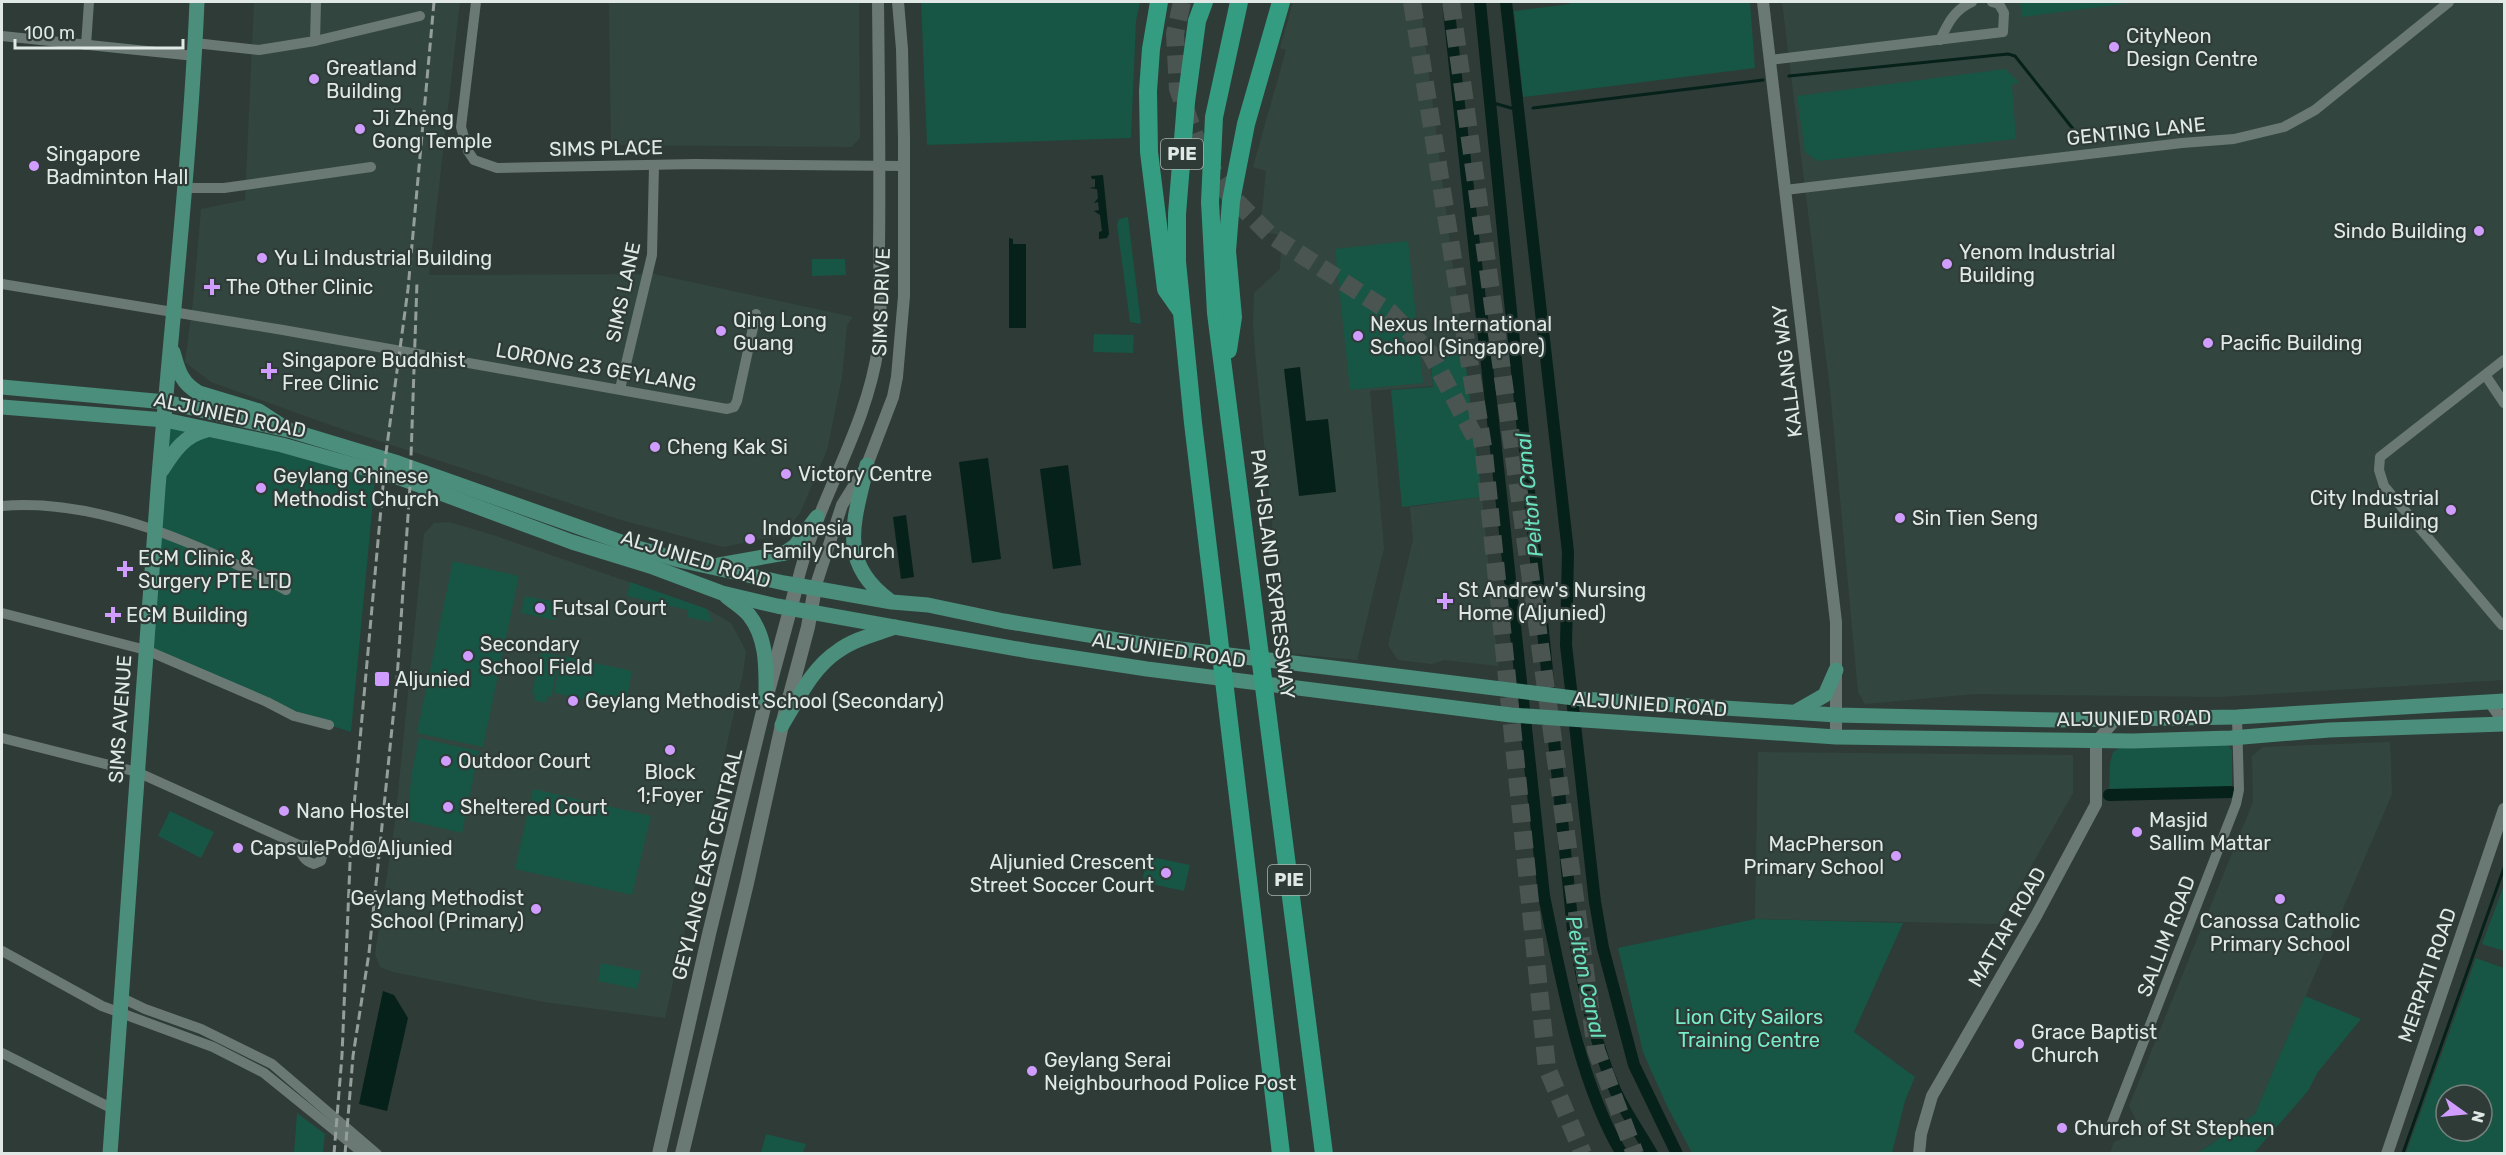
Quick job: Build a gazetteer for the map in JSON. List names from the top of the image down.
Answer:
{
  "streets": {
    "highway": ["PIE", "PAN-ISLAND EXPRESSWAY"],
    "main road": ["ALJUNIED ROAD", "SIMS AVENUE", "GEYLANG EAST CENTRAL"],
    "street": [
      "GENTING LANE",
      "SIMS PLACE",
      "SIMS LANE",
      "SIMS DRIVE",
      "LORONG 23 GEYLANG",
      "KALLANG WAY",
      "MATTAR ROAD",
      "SALLIM ROAD",
      "MERPATI ROAD"
    ]
  },
  "crossings": [
    ["GENTING LANE", "KALLANG WAY"],
    ["SIMS PLACE", "SIMS LANE"],
    ["SIMS PLACE", "SIMS DRIVE"],
    ["PIE", "PAN-ISLAND EXPRESSWAY"],
    ["SIMS LANE", "LORONG 23 GEYLANG"],
    ["SIMS DRIVE", "ALJUNIED ROAD"],
    ["SIMS DRIVE", "GEYLANG EAST CENTRAL"],
    ["LORONG 23 GEYLANG", "SIMS AVENUE"],
    ["KALLANG WAY", "ALJUNIED ROAD"],
    ["ALJUNIED ROAD", "SIMS AVENUE"],
    ["ALJUNIED ROAD", "GEYLANG EAST CENTRAL"],
    ["ALJUNIED ROAD", "MATTAR ROAD"],
    ["ALJUNIED ROAD", "SALLIM ROAD"]
  ],
  "water": ["Pelton Canal"],
  "parks": ["Lion City Sailors Training Centre"],
  "places": {
    "other": [
      "CityNeon Design Centre",
      "Greatland Building",
      "Ji Zheng Gong Temple",
      "Singapore Badminton Hall",
      "Sindo Building",
      "Yu Li Industrial Building",
      "Yenom Industrial Building",
      "Qing Long Guang",
      "Nexus International School (Singapore)",
      "Pacific Building",
      "Cheng Kak Si",
      "Victory Centre",
      "Geylang Chinese Methodist Church",
      "City Industrial Building",
      "Sin Tien Seng",
      "Indonesia Family Church",
      "Futsal Court",
      "Secondary School Field",
      "Geylang Methodist School (Secondary)",
      "Block 1;Foyer",
      "Outdoor Court",
      "Sheltered Court",
      "Nano Hostel",
      "Masjid Sallim Mattar",
      "CapsulePod@Aljunied",
      "MacPherson Primary School",
      "Aljunied Crescent Street Soccer Court",
      "Canossa Catholic Primary School",
      "Geylang Methodist School (Primary)",
      "Grace Baptist Church",
      "Geylang Serai Neighbourhood Police Post",
      "Church of St Stephen"
    ],
    "health": [
      "The Other Clinic",
      "Singapore Buddhist Free Clinic",
      "ECM Clinic & Surgery PTE LTD",
      "St Andrew's Nursing Home (Aljunied)",
      "ECM Building"
    ],
    "transit": ["Aljunied"]
  },
  "scale_bar": "100 m",
  "north": "right"
}
